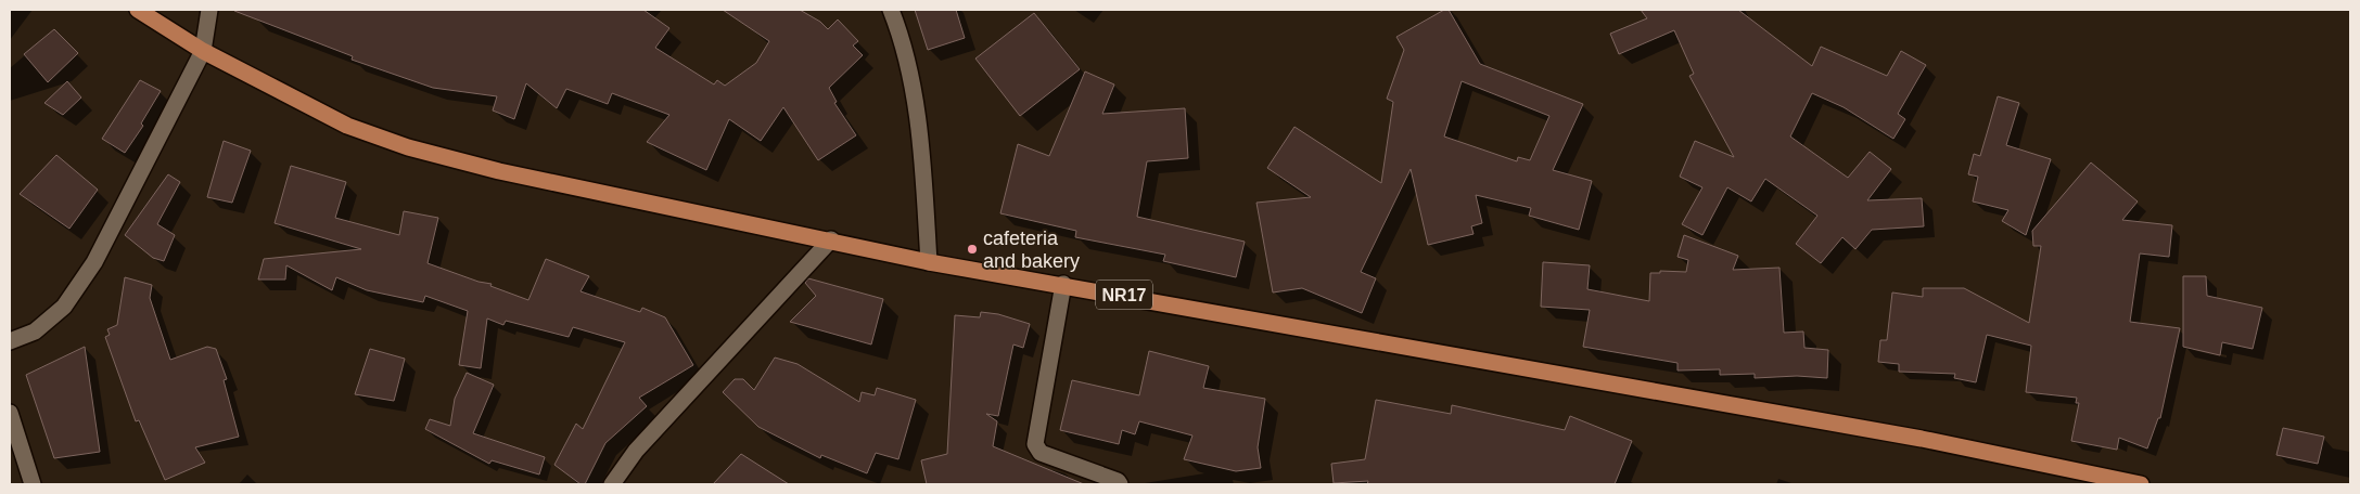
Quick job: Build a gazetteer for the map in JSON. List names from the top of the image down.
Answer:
{
  "streets": {
    "main road": ["NR17"]
  },
  "places": ["cafeteria and bakery"]
}
